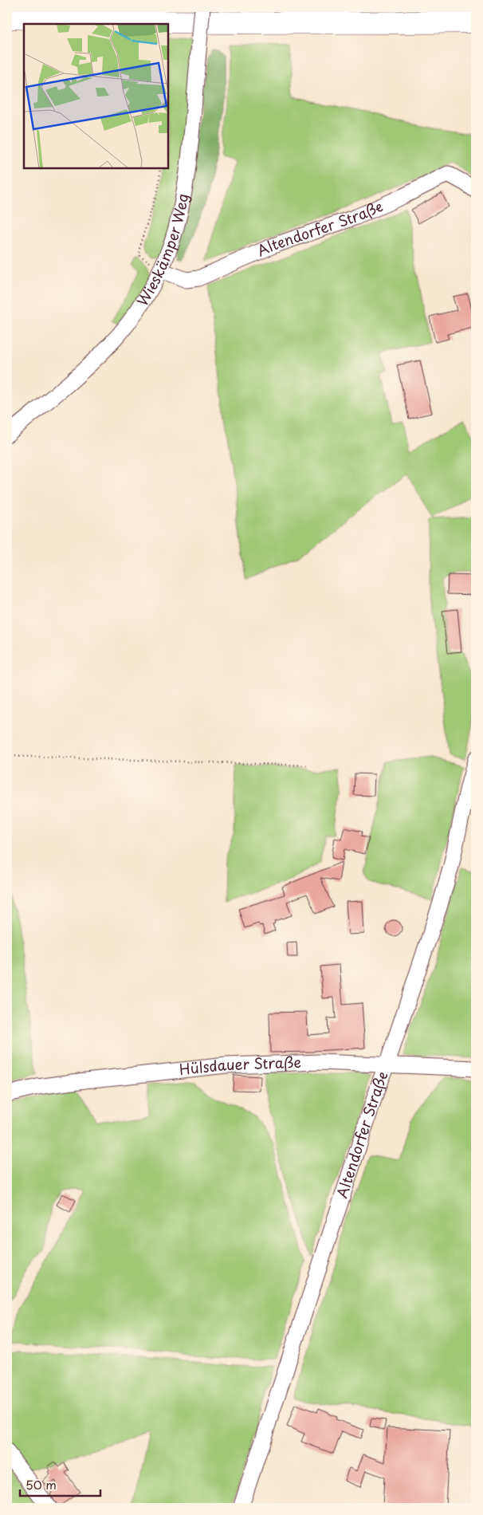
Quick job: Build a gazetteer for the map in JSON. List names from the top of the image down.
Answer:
{
  "streets": {
    "street": ["Altendorfer Straße", "Wieskämper Weg", "Hülsdauer Straße"]
  },
  "crossings": [
    ["Altendorfer Straße", "Wieskämper Weg"],
    ["Altendorfer Straße", "Hülsdauer Straße"]
  ],
  "scale_bar": "50 m"
}
